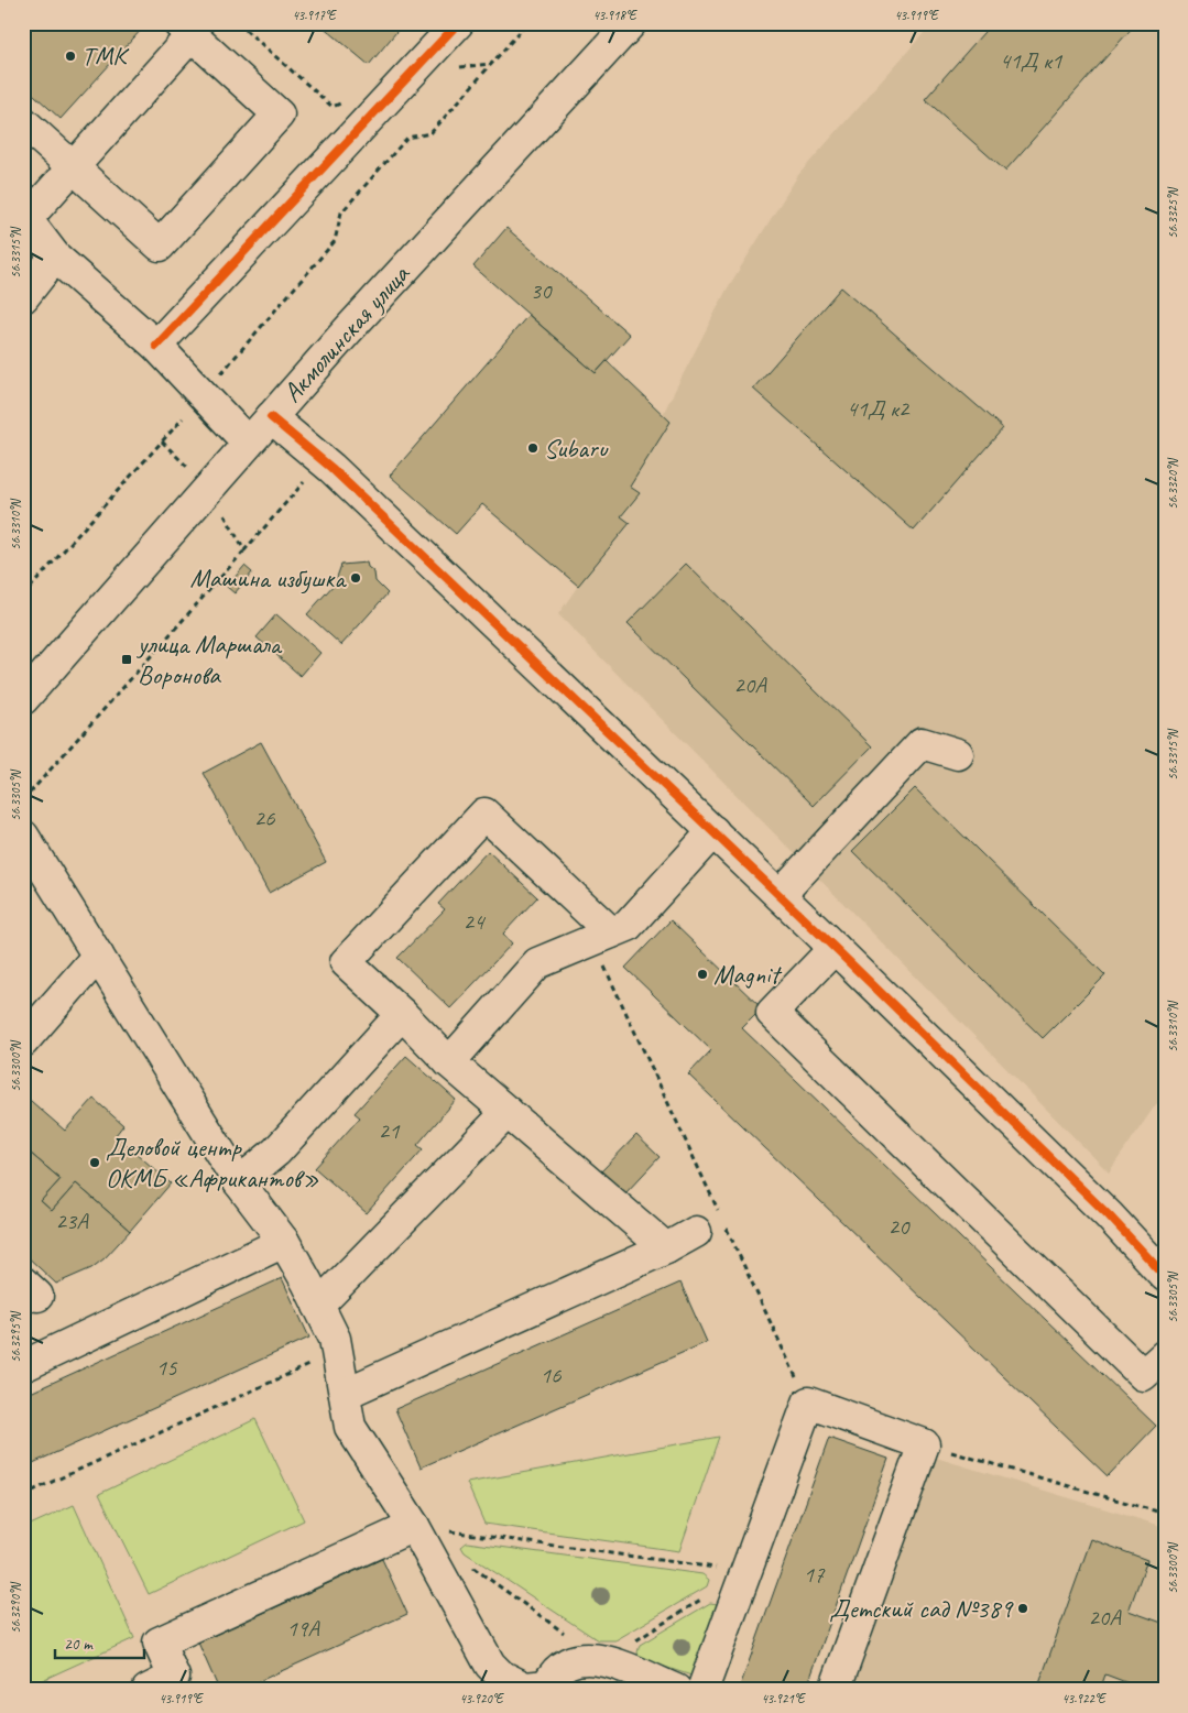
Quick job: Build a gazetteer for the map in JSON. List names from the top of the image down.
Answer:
{
  "streets": {
    "street": ["Акмолинская улица"]
  },
  "places": {
    "other": [
      "ТМК",
      "Subaru",
      "Машина избушка",
      "Magnit",
      "Деловой центр ОКМБ «Африкантов»",
      "Детский сад №389"
    ],
    "transit": ["улица Маршала Воронова"]
  },
  "house_numbers": [
    "41Д к1",
    "30",
    "41Д к2",
    "20А",
    "26",
    "24",
    "21",
    "23А",
    "20",
    "15",
    "16",
    "17",
    "20А",
    "19А"
  ],
  "scale_bar": "20 m",
  "coordinates": [
    "43.917°E",
    "43.918°E",
    "43.919°E",
    "56.3325°N",
    "56.3315°N",
    "56.3320°N",
    "56.3310°N",
    "56.3305°N",
    "56.3300°N",
    "56.3295°N",
    "56.3290°N",
    "43.920°E",
    "43.921°E",
    "43.922°E"
  ]
}
